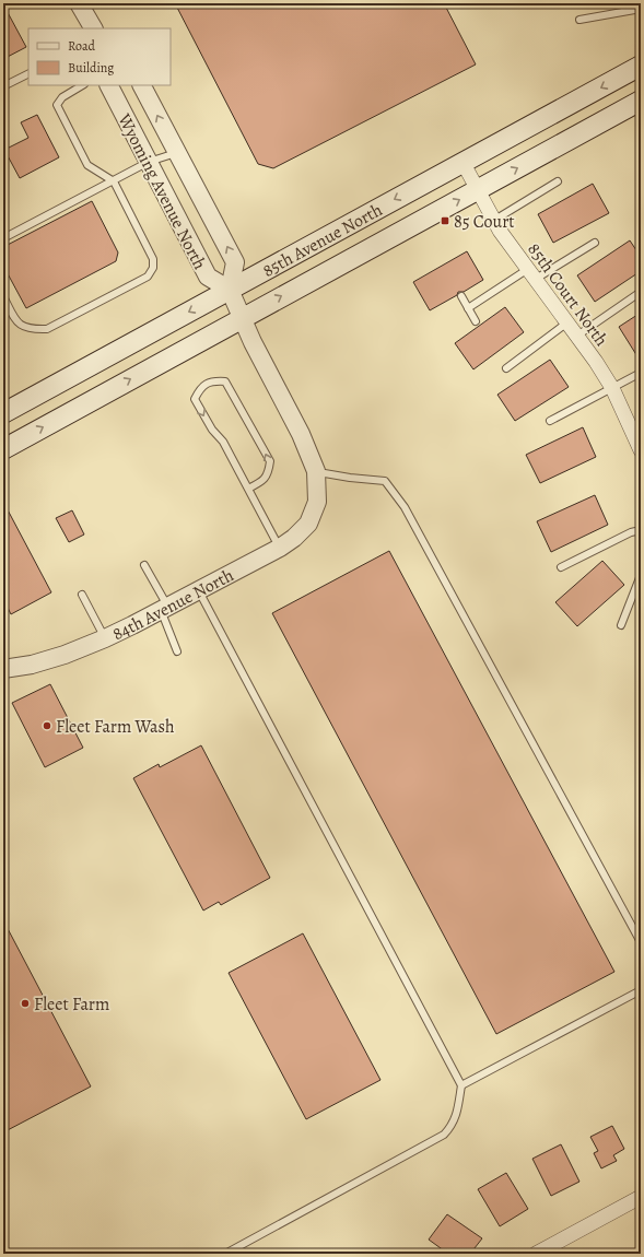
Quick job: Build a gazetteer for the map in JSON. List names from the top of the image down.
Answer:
{
  "streets": {
    "main road": ["85th Avenue North"],
    "street": ["Wyoming Avenue North", "85th Court North", "84th Avenue North"]
  },
  "crossings": [
    ["Wyoming Avenue North", "85th Avenue North"],
    ["85th Avenue North", "85th Court North"]
  ],
  "places": {
    "transit": ["85 Court"],
    "other": ["Fleet Farm Wash", "Fleet Farm"]
  },
  "legend": ["Road", "Building"]
}
